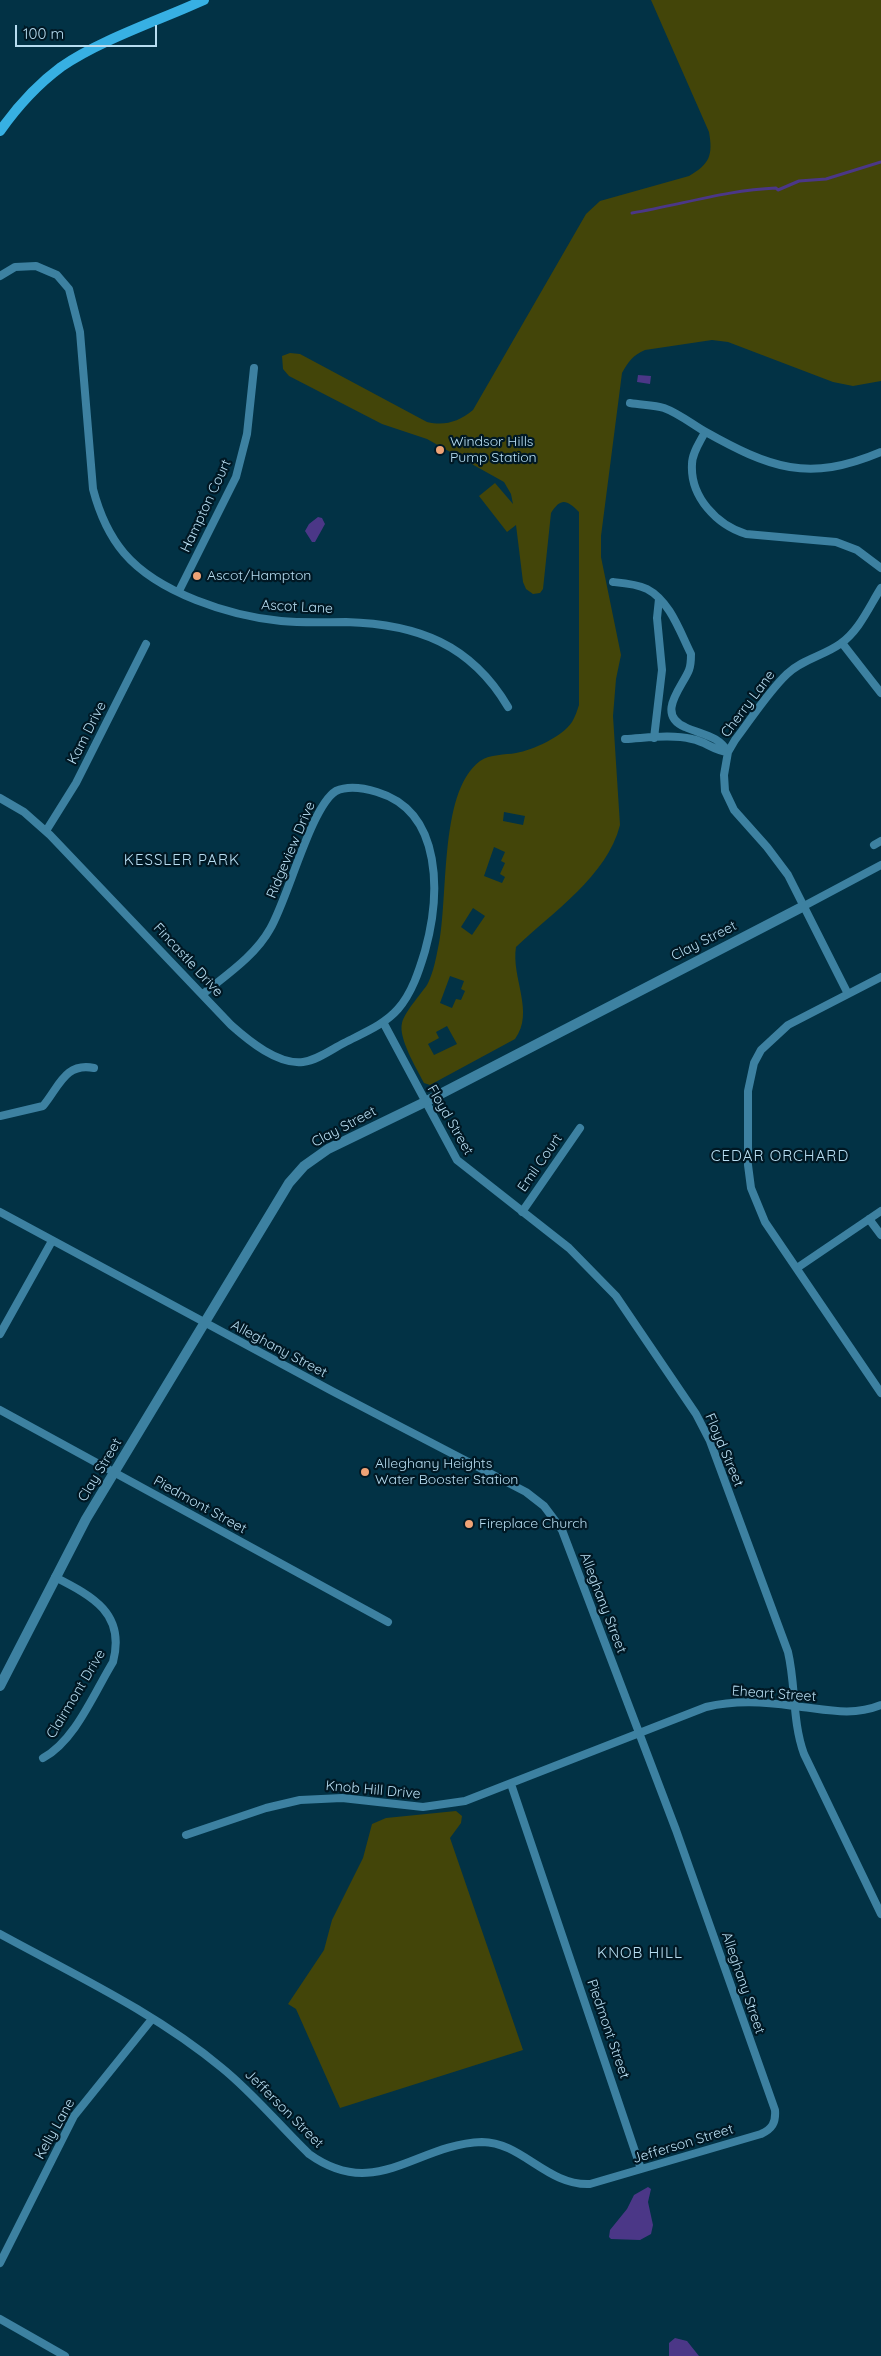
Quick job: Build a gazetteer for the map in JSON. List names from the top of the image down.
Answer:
{
  "streets": {
    "street": [
      "Hampton Court",
      "Ascot Lane",
      "Cherry Lane",
      "Kam Drive",
      "Ridgeview Drive",
      "Clay Street",
      "Fincastle Drive",
      "Floyd Street",
      "Emil Court",
      "Alleghany Street",
      "Piedmont Street",
      "Clairmont Drive",
      "Eheart Street",
      "Knob Hill Drive",
      "Jefferson Street",
      "Kelly Lane"
    ]
  },
  "crossings": [
    ["Hampton Court", "Ascot Lane"],
    ["Cherry Lane", "Clay Street"],
    ["Kam Drive", "Fincastle Drive"],
    ["Ridgeview Drive", "Fincastle Drive"],
    ["Ridgeview Drive", "Floyd Street"],
    ["Clay Street", "Floyd Street"],
    ["Clay Street", "Alleghany Street"],
    ["Clay Street", "Piedmont Street"],
    ["Clay Street", "Clairmont Drive"],
    ["Fincastle Drive", "Floyd Street"],
    ["Floyd Street", "Emil Court"],
    ["Floyd Street", "Eheart Street"],
    ["Alleghany Street", "Eheart Street"],
    ["Alleghany Street", "Knob Hill Drive"],
    ["Alleghany Street", "Jefferson Street"],
    ["Piedmont Street", "Knob Hill Drive"],
    ["Piedmont Street", "Jefferson Street"],
    ["Eheart Street", "Knob Hill Drive"],
    ["Jefferson Street", "Kelly Lane"]
  ],
  "districts": ["KESSLER PARK", "CEDAR ORCHARD", "KNOB HILL"],
  "places": [
    "Windsor Hills Pump Station",
    "Ascot/Hampton",
    "Alleghany Heights Water Booster Station",
    "Fireplace Church"
  ],
  "scale_bar": "100 m"
}
